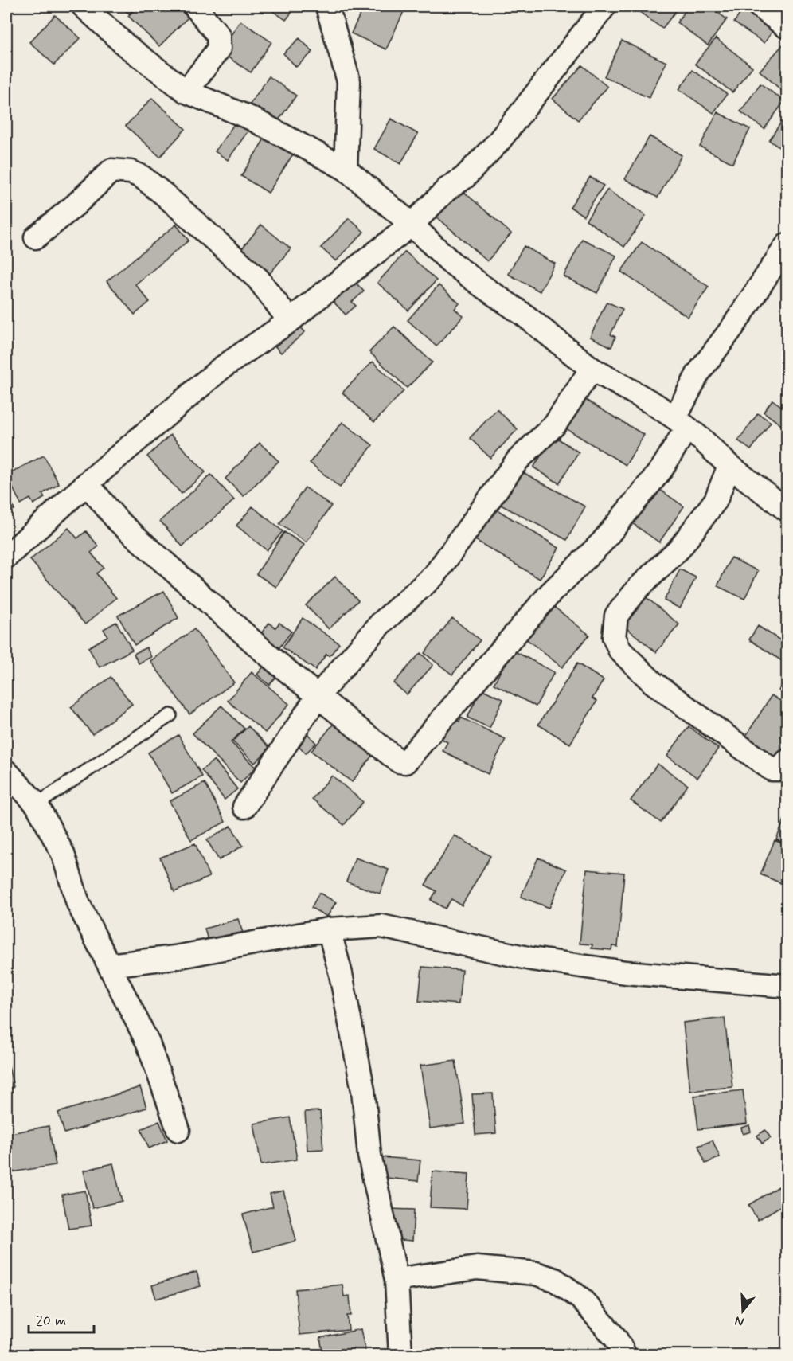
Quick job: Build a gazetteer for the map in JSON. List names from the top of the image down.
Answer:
{
  "scale_bar": "20 m",
  "north": "bottom"
}
